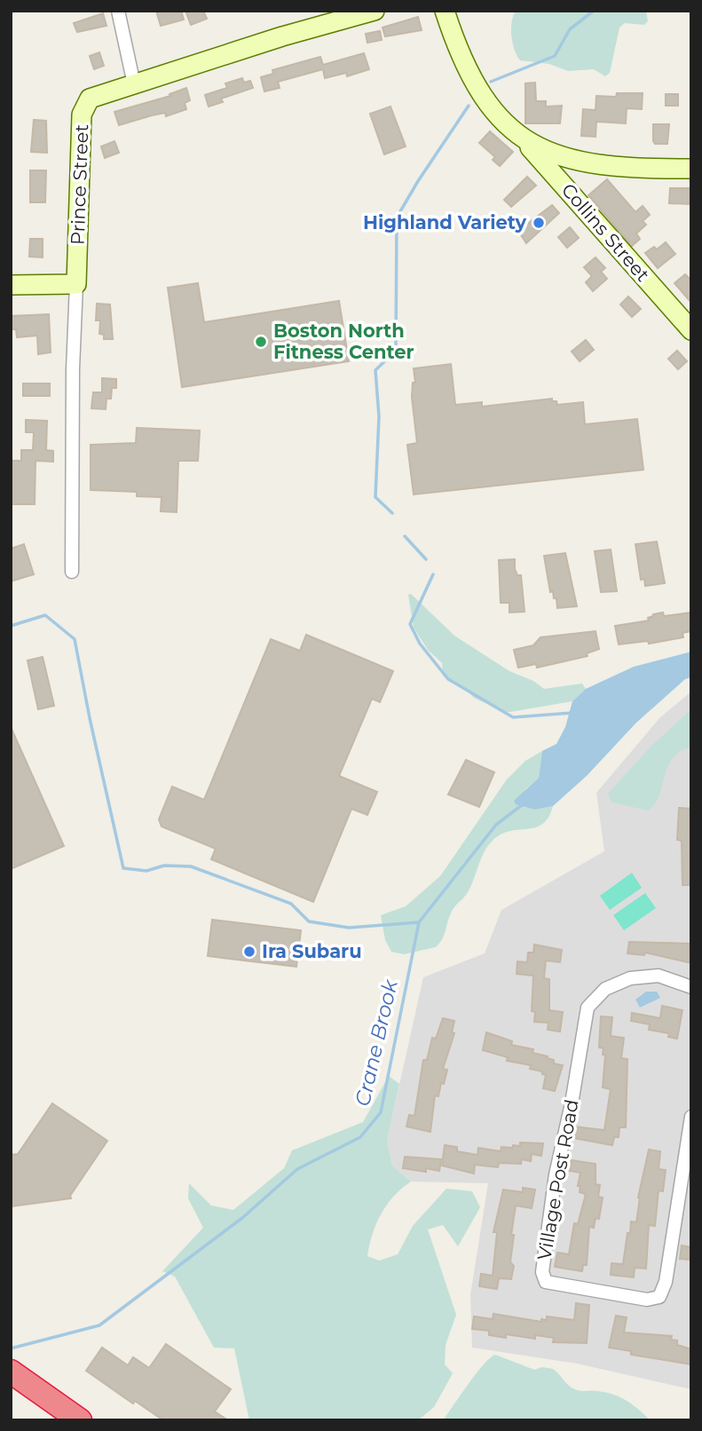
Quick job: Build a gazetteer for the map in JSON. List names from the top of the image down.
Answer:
{
  "streets": {
    "main road": ["Prince Street", "Collins Street"],
    "street": ["Village Post Road"]
  },
  "water": ["Crane Brook"],
  "places": ["Highland Variety", "Boston North Fitness Center", "Ira Subaru"]
}
